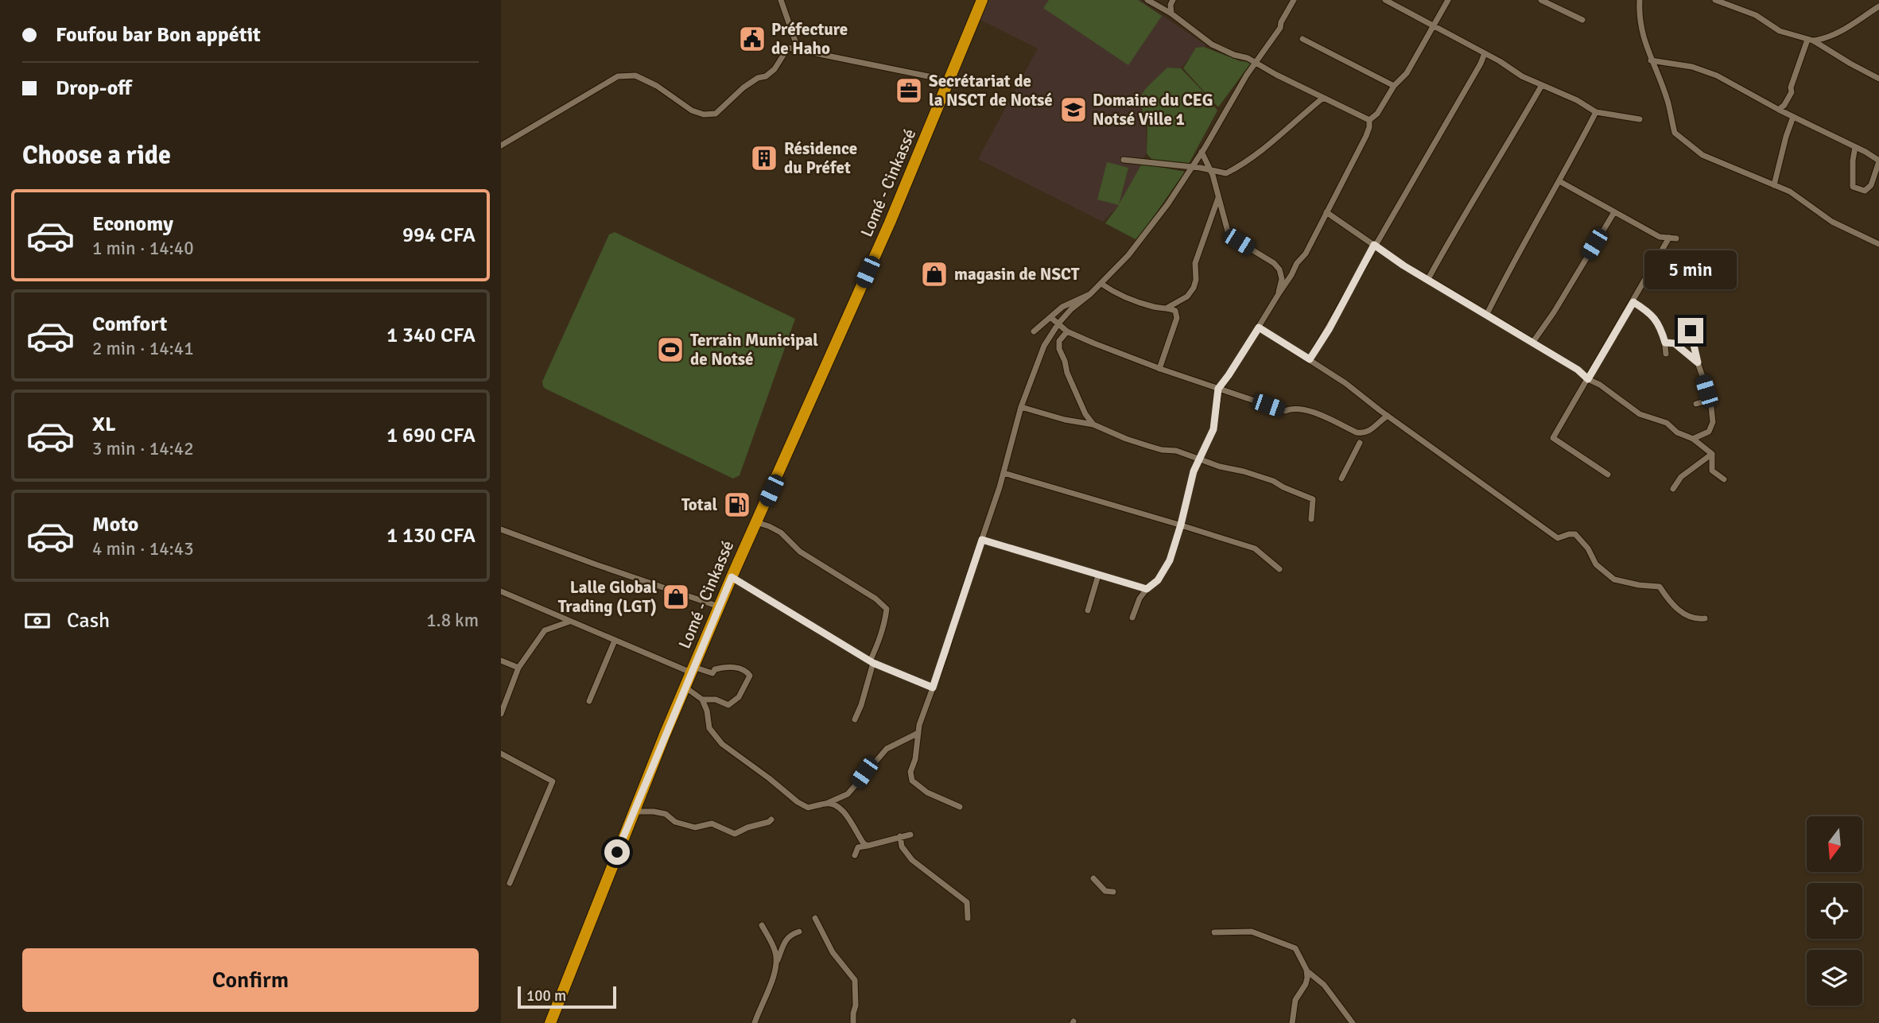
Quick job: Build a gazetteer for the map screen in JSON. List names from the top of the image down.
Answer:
{
  "streets": {
    "highway": ["Lomé - Cinkassé"]
  },
  "places": {
    "public building": ["Préfecture de Haho"],
    "office": ["Secrétariat de la NSCT de Notsé"],
    "school or university": ["Domaine du CEG Notsé Ville 1"],
    "building": ["Résidence du Préfet"],
    "shop": ["magasin de NSCT", "Lalle Global Trading (LGT)"],
    "sports": ["Terrain Municipal de Notsé"],
    "fuel station": ["Total"]
  },
  "scale_bar": "100 m",
  "north": "bottom",
  "page": {
    "banner": ["Foufou bar Bon appétit", "Drop-off"],
    "heading": "Choose a ride",
    "list": [
      {
        "name": "Economy",
        "note": "1 min · 14:40",
        "value": "994 CFA"
      },
      {
        "name": "Comfort",
        "note": "2 min · 14:41",
        "value": "1 340 CFA"
      },
      {
        "name": "XL",
        "note": "3 min · 14:42",
        "value": "1 690 CFA"
      },
      {
        "name": "Moto",
        "note": "4 min · 14:43",
        "value": "1 130 CFA"
      }
    ],
    "bubble": "5 min",
    "pay": ["Cash", "1.8 km"],
    "buttons": "Confirm",
    "scale": "100 m"
  }
}
